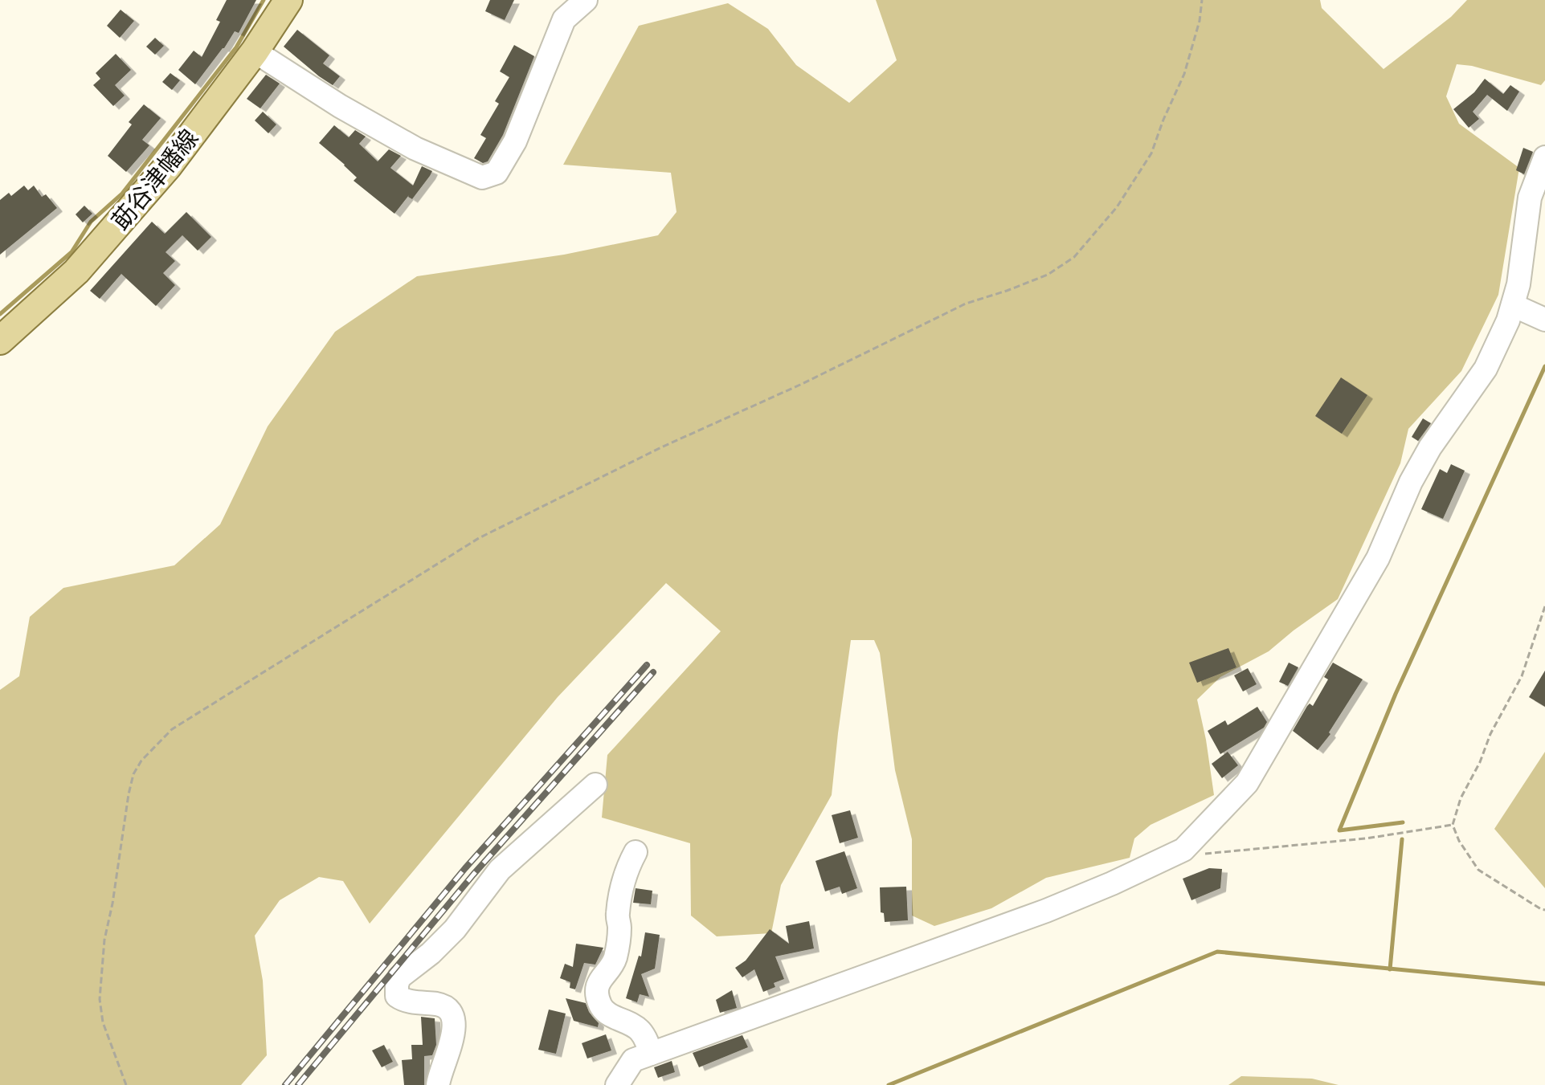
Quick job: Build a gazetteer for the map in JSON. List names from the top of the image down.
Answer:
{
  "streets": {
    "main road": ["莇谷津幡線"]
  }
}
